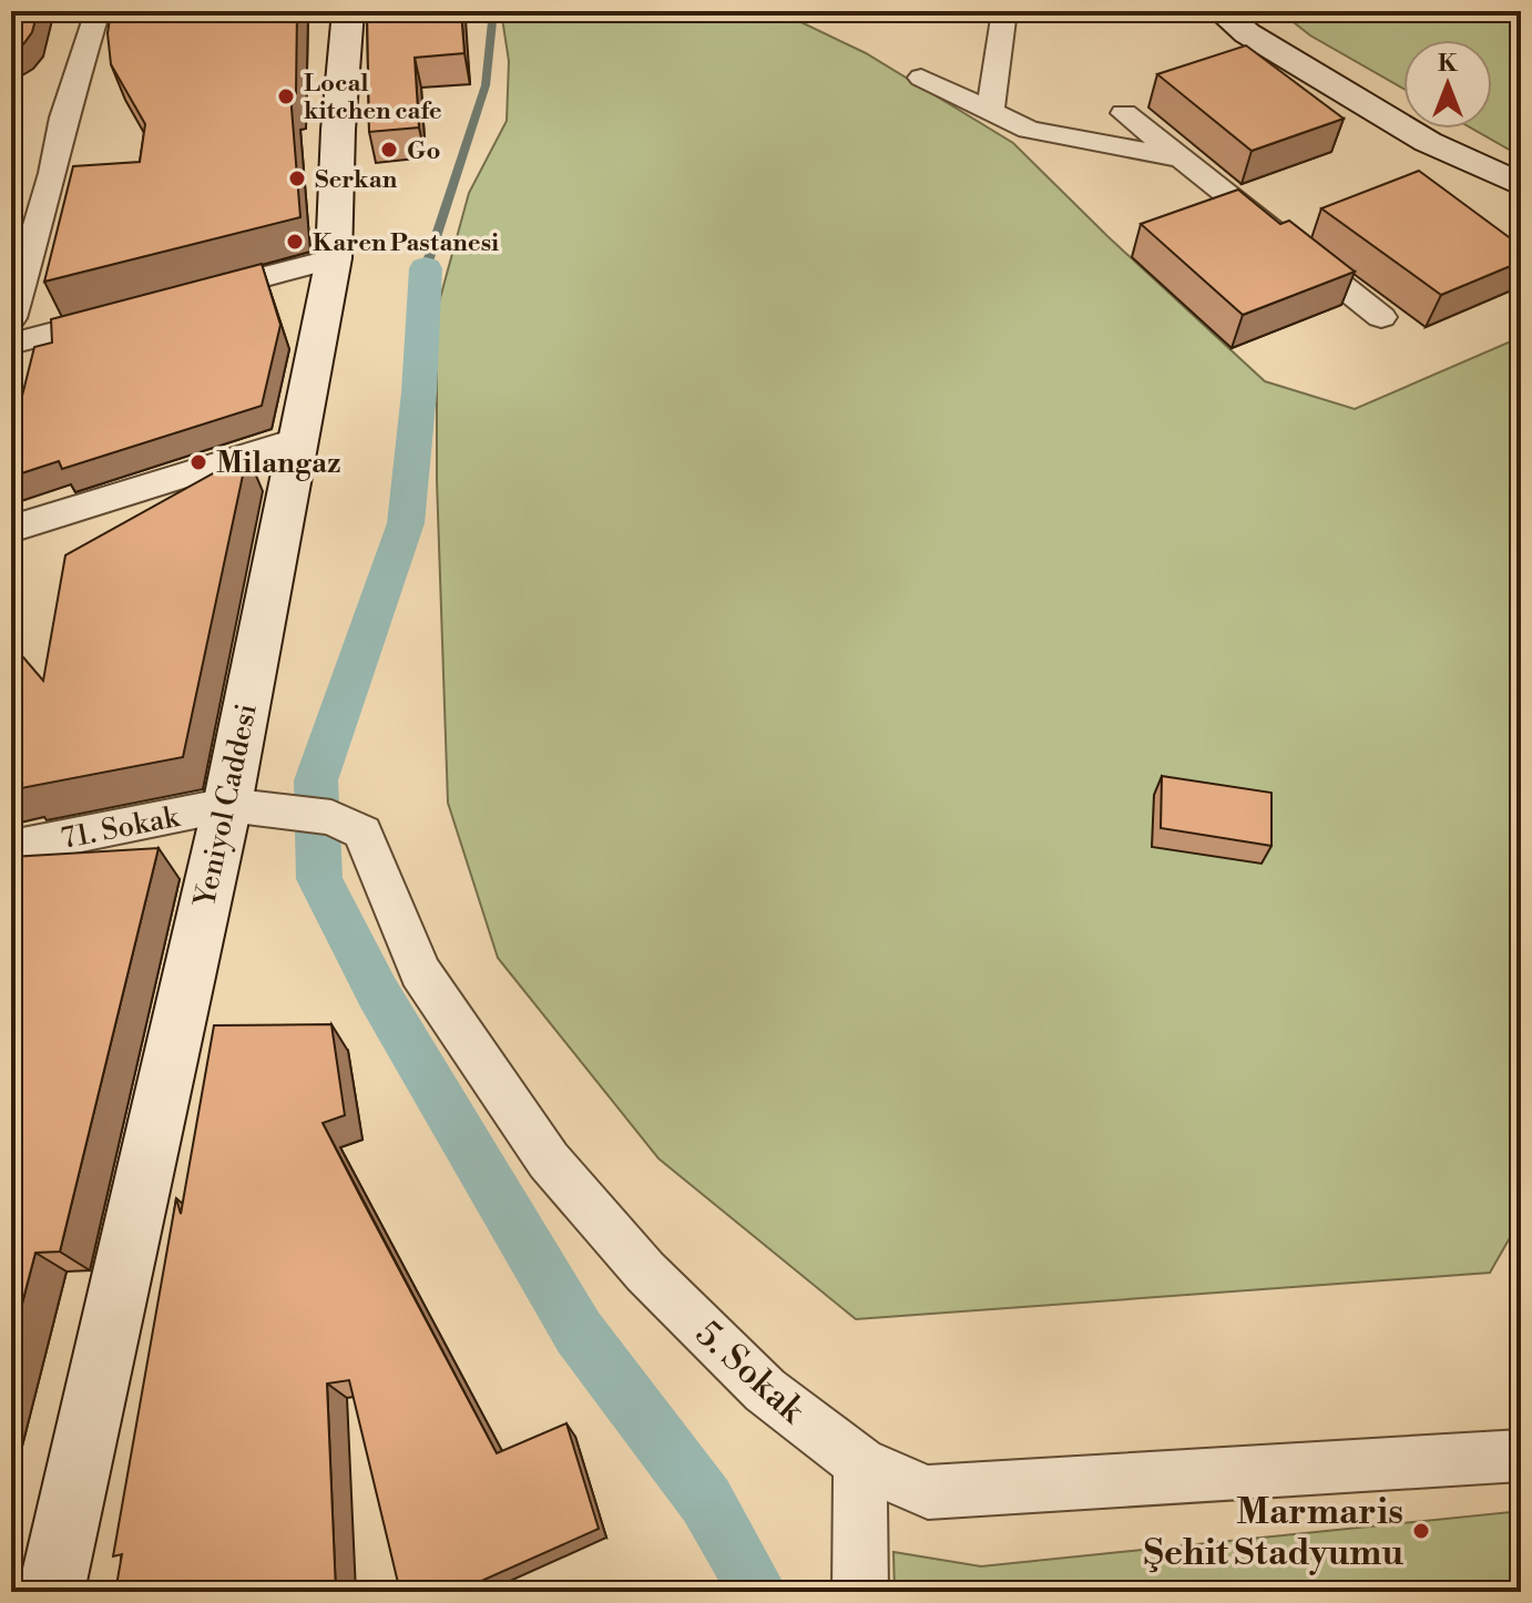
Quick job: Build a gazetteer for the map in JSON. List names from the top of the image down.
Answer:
{
  "streets": {
    "street": ["Yeniyol Caddesi", "71. Sokak", "5. Sokak"]
  },
  "crossings": [
    ["Yeniyol Caddesi", "71. Sokak"],
    ["Yeniyol Caddesi", "5. Sokak"],
    ["71. Sokak", "5. Sokak"]
  ],
  "places": [
    "Local kitchen cafe",
    "Go",
    "Serkan",
    "Karen Pastanesi",
    "Milangaz",
    "Marmaris Şehit Stadyumu"
  ],
  "north": "top"
}
